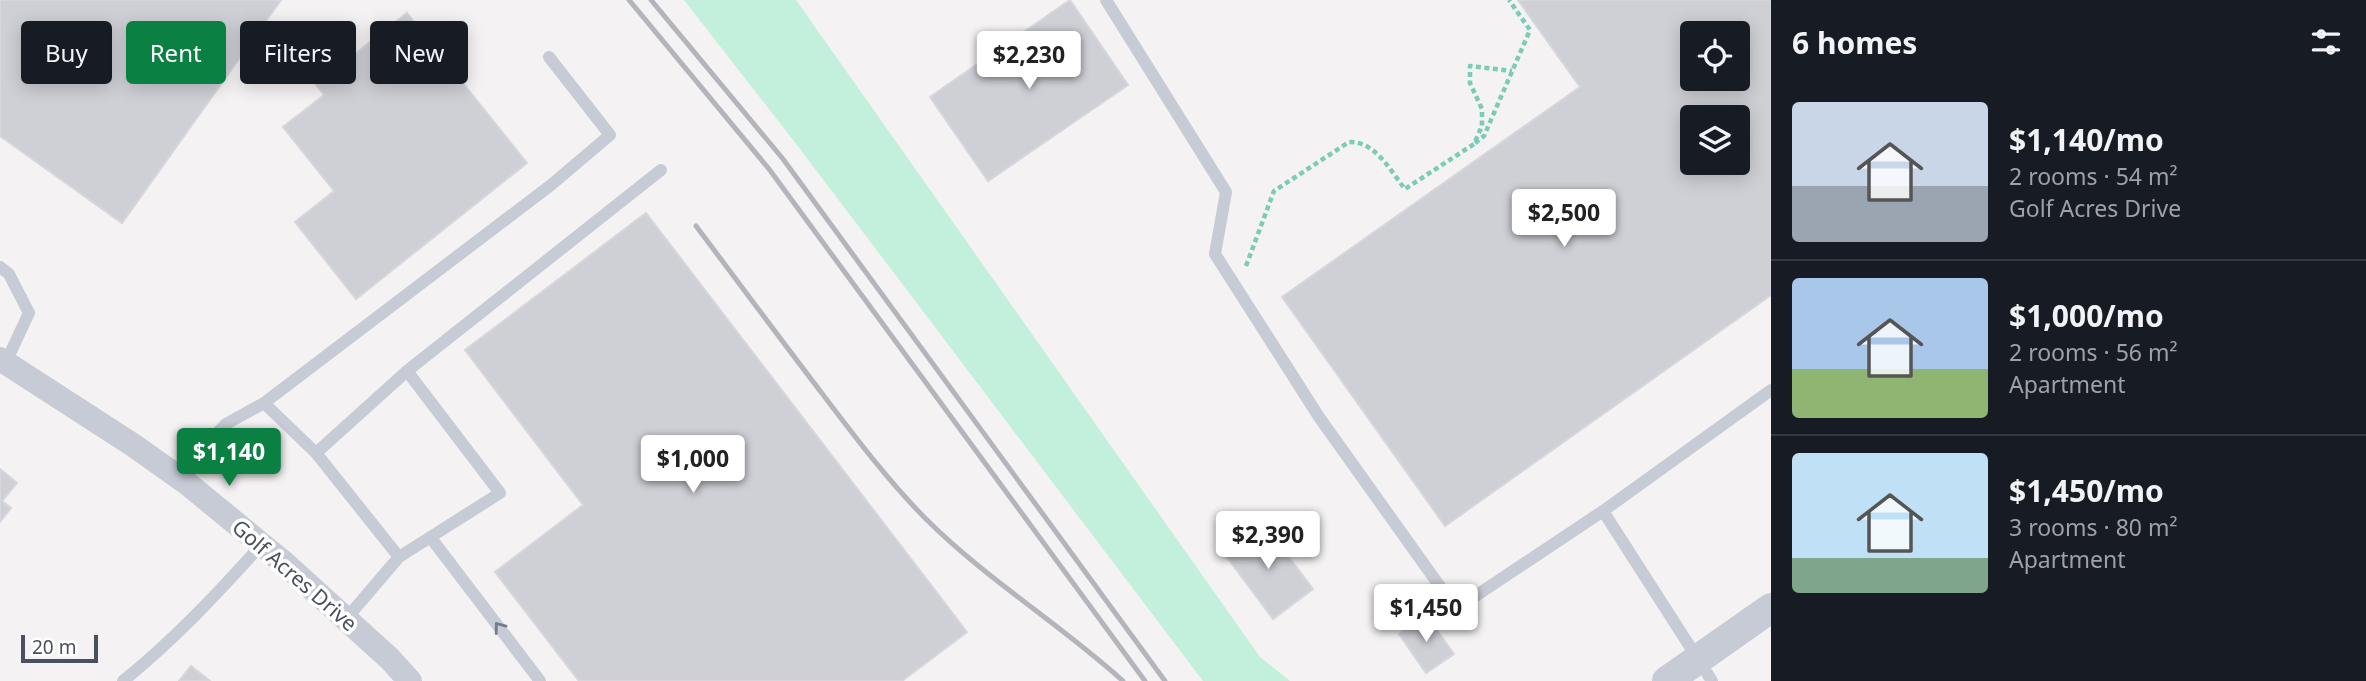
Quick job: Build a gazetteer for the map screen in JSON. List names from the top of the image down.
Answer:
{
  "streets": {
    "street": ["Golf Acres Drive"]
  },
  "scale_bar": "20 m",
  "page": {
    "heading": "6 homes",
    "chip": [
      "Buy",
      "Rent",
      "Filters",
      "New"
    ],
    "price": [
      "$2,230",
      "$2,500",
      "$1,140",
      "$1,000",
      "$2,390",
      "$1,450"
    ],
    "list": [
      {
        "name": "$1,140/mo",
        "note": "2 rooms · 54 m² · Golf Acres Drive"
      },
      {
        "name": "$1,000/mo",
        "note": "2 rooms · 56 m² · Apartment"
      },
      {
        "name": "$1,450/mo",
        "note": "3 rooms · 80 m² · Apartment"
      }
    ],
    "scale": "20 m"
  }
}
